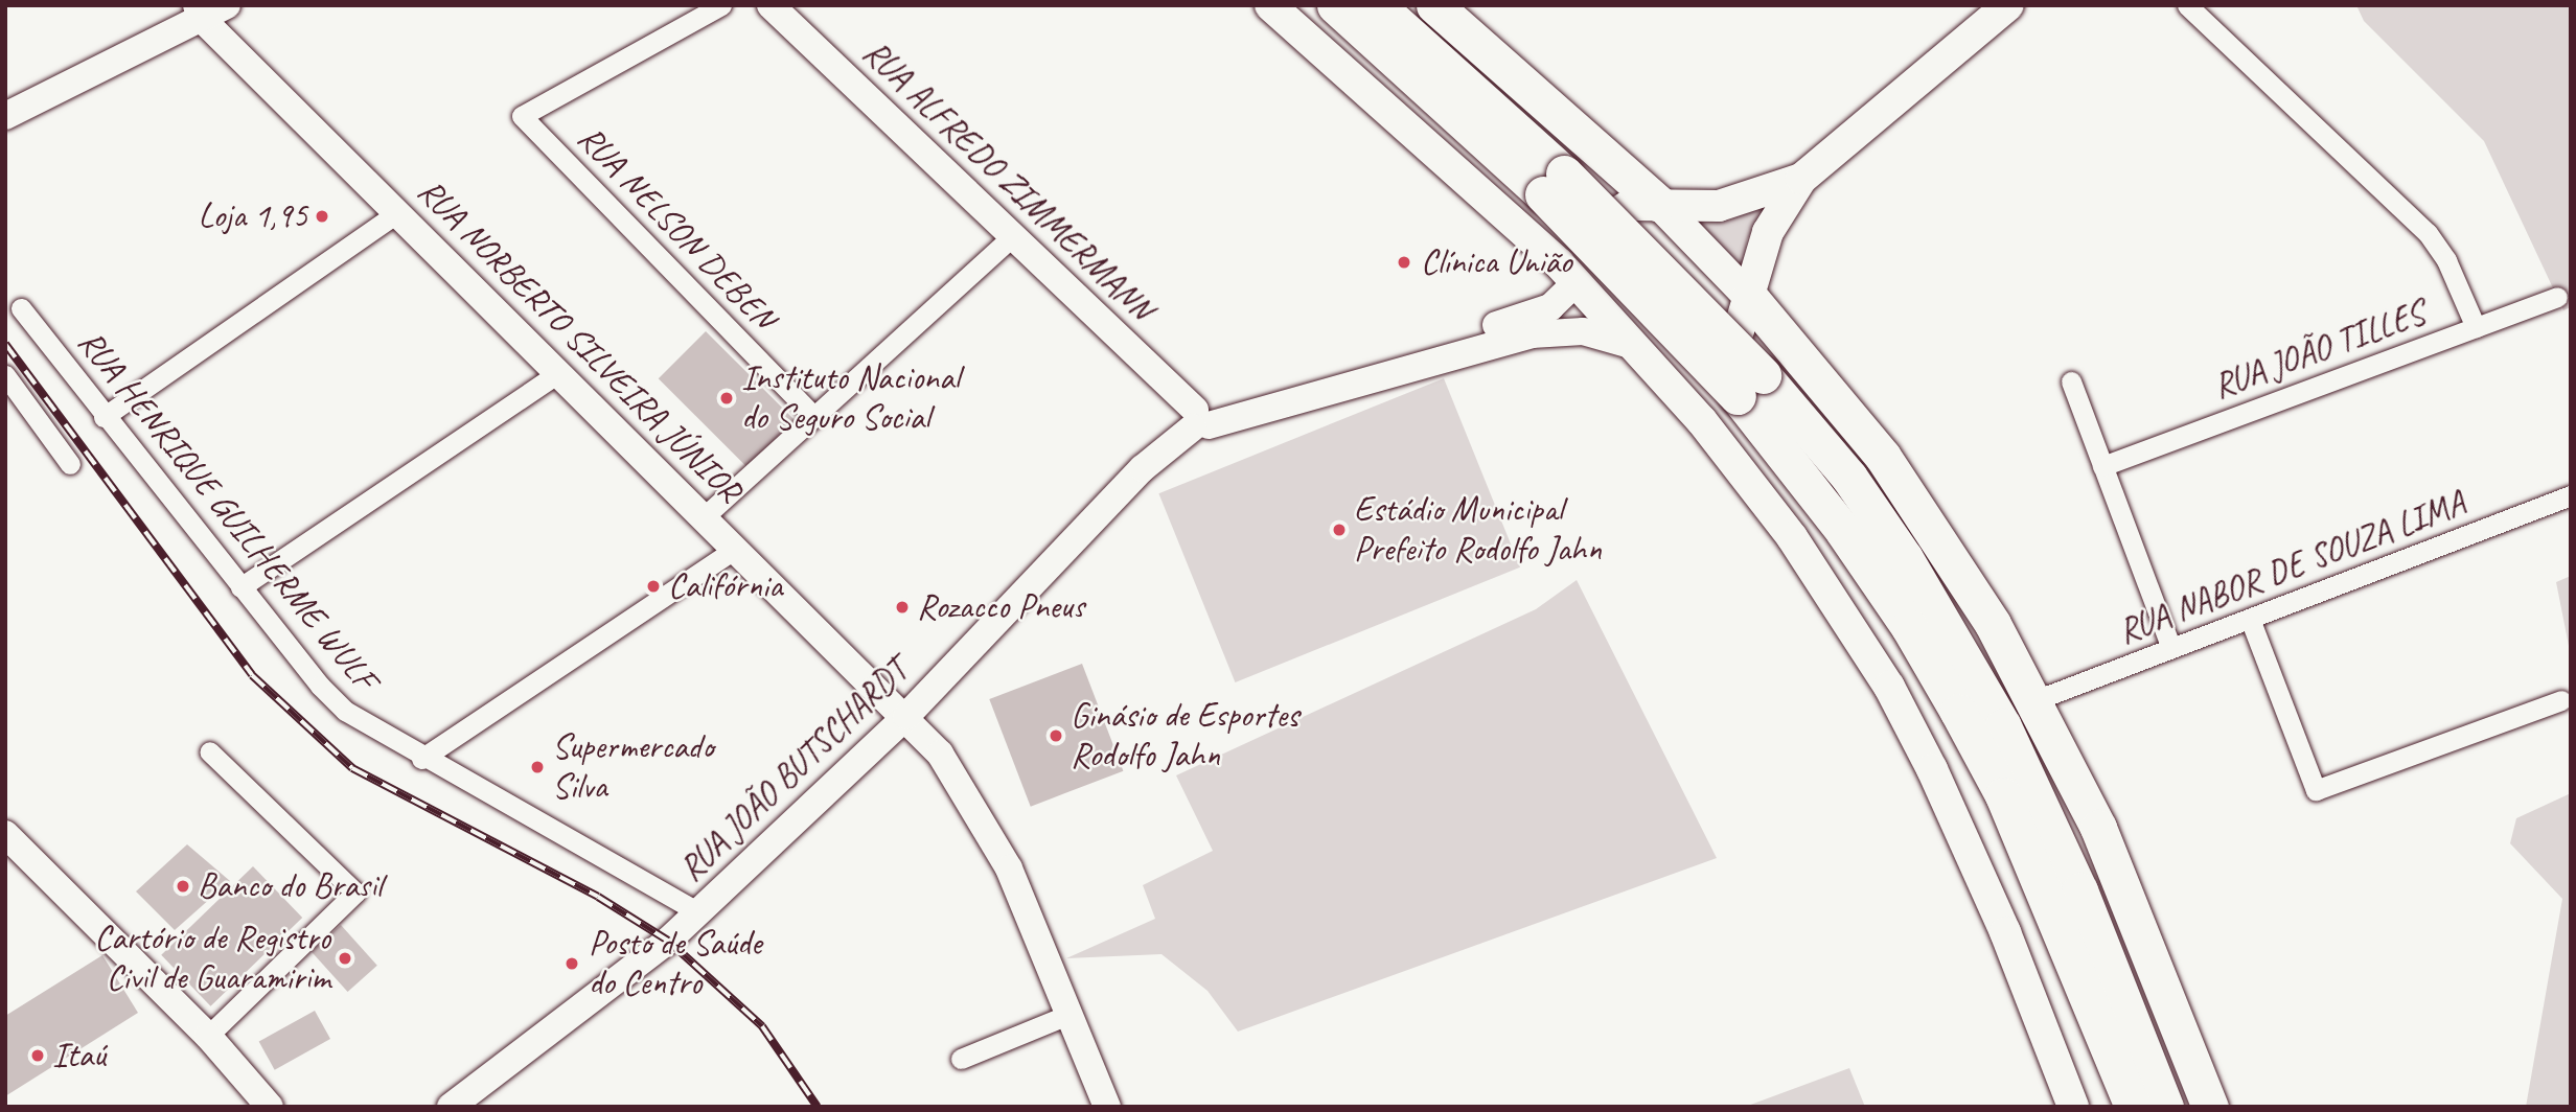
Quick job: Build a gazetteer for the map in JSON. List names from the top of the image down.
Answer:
{
  "streets": {
    "main road": ["RUA ALFREDO ZIMMERMANN", "RUA NORBERTO SILVEIRA JÚNIOR", "RUA JOÃO BUTSCHARDT"],
    "street": [
      "RUA NELSON DEBEN",
      "RUA JOÃO TILLES",
      "RUA HENRIQUE GUILHERME WULF",
      "RUA NABOR DE SOUZA LIMA"
    ]
  },
  "crossings": [
    ["RUA ALFREDO ZIMMERMANN", "RUA JOÃO BUTSCHARDT"],
    ["RUA NORBERTO SILVEIRA JÚNIOR", "RUA JOÃO BUTSCHARDT"],
    ["RUA HENRIQUE GUILHERME WULF", "RUA JOÃO BUTSCHARDT"]
  ],
  "places": [
    "Loja 1,95",
    "Clínica União",
    "Instituto Nacional do Seguro Social",
    "Estádio Municipal Prefeito Rodolfo Jahn",
    "Califórnia",
    "Rozacco Pneus",
    "Ginásio de Esportes Rodolfo Jahn",
    "Supermercado Silva",
    "Banco do Brasil",
    "Cartório de Registro Civil de Guaramirim",
    "Posto de Saúde do Centro",
    "Itaú"
  ]
}
